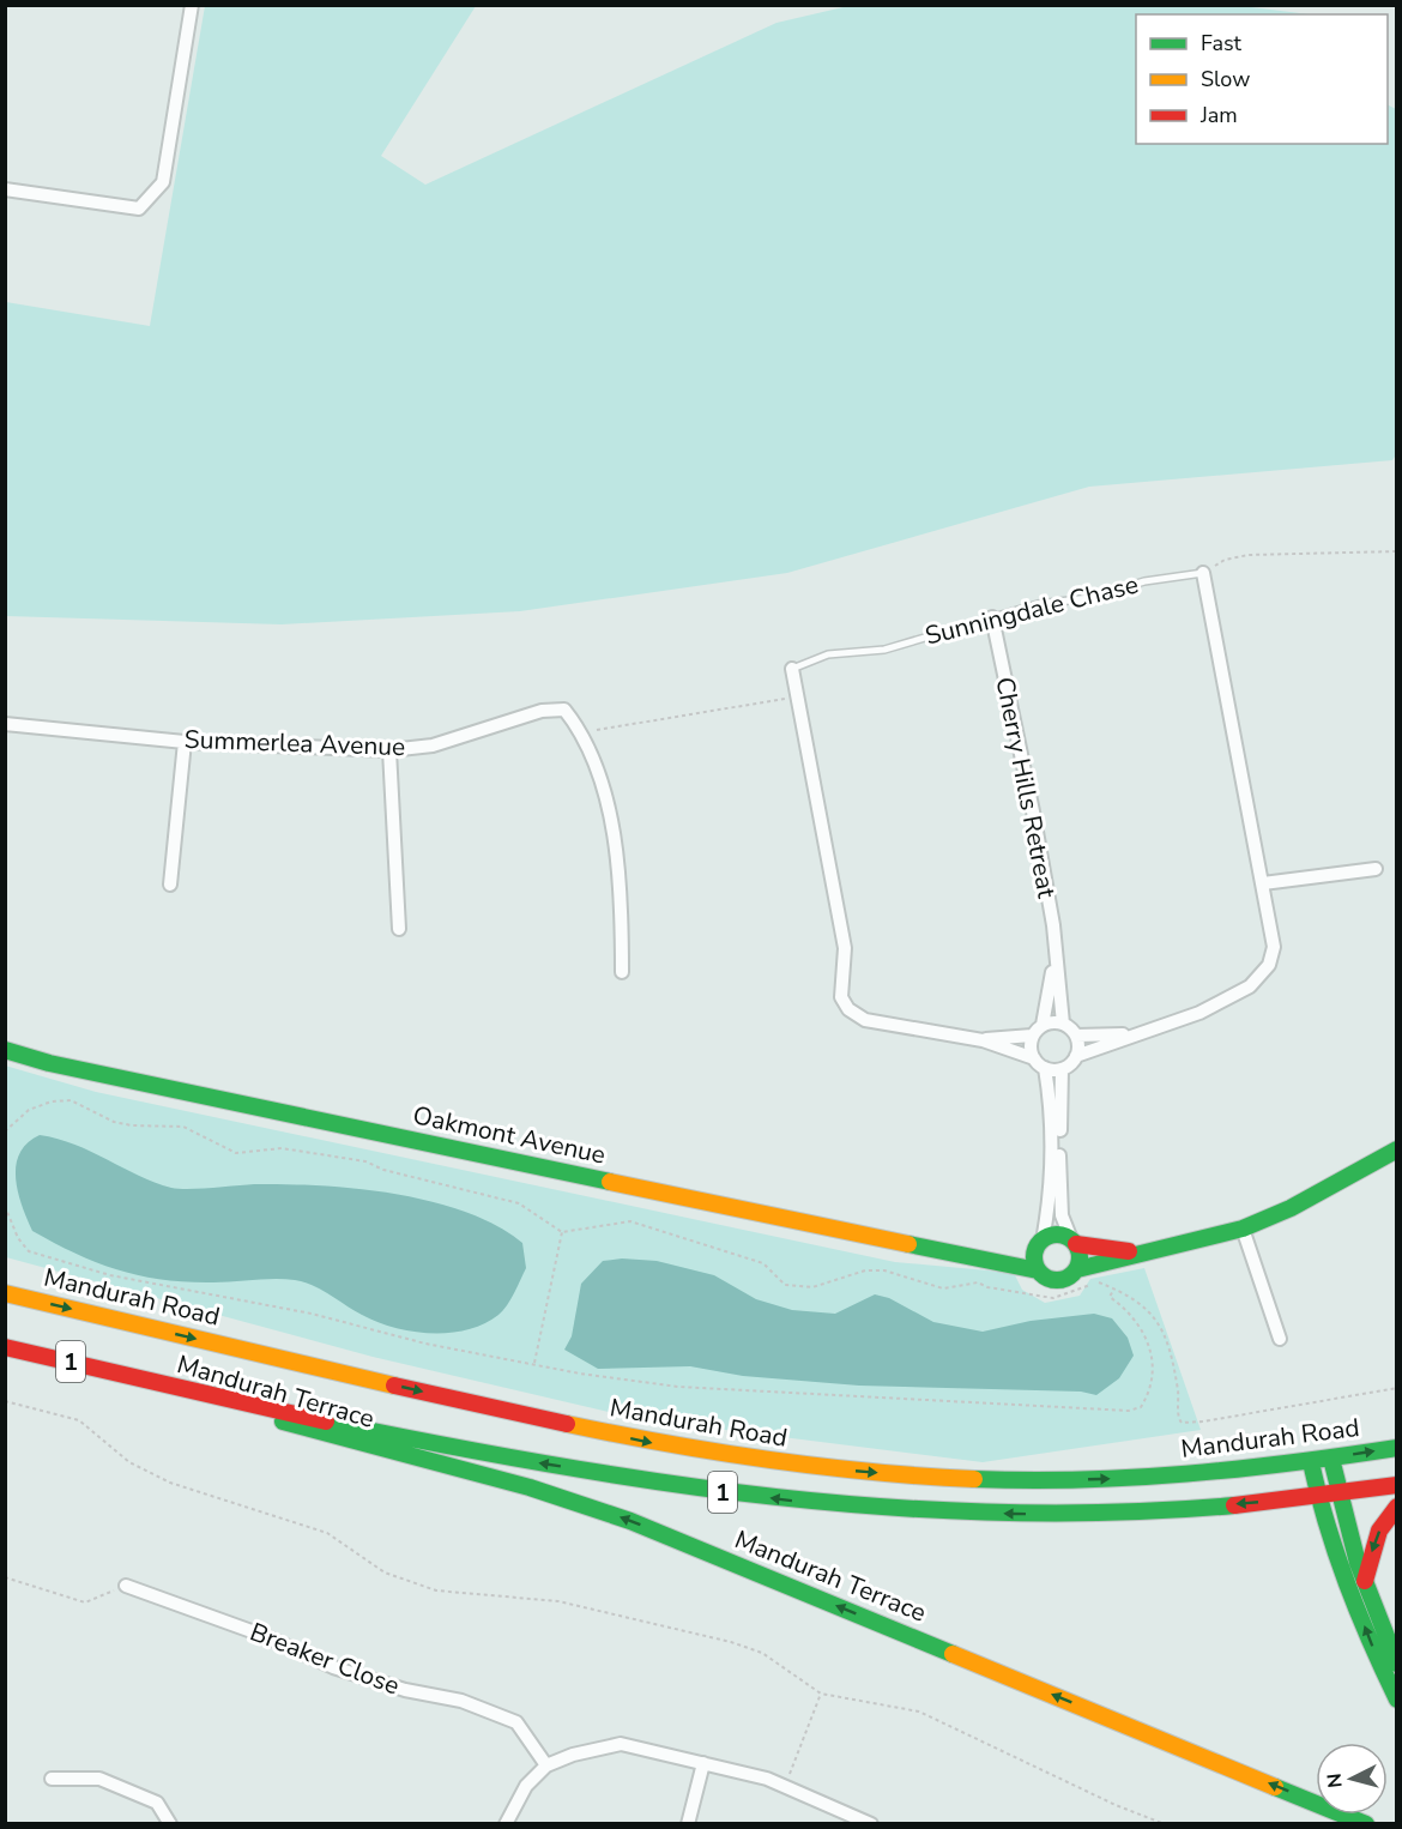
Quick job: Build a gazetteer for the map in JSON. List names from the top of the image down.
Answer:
{
  "streets": {
    "main road": [
      "Oakmont Avenue",
      "Mandurah Road",
      "1",
      "Mandurah Terrace"
    ],
    "street": [
      "Sunningdale Chase",
      "Summerlea Avenue",
      "Cherry Hills Retreat",
      "Breaker Close"
    ]
  },
  "crossings": [
    ["Sunningdale Chase", "Cherry Hills Retreat"],
    ["1", "Mandurah Terrace"]
  ],
  "legend": ["Fast", "Slow", "Jam"],
  "north": "left"
}
